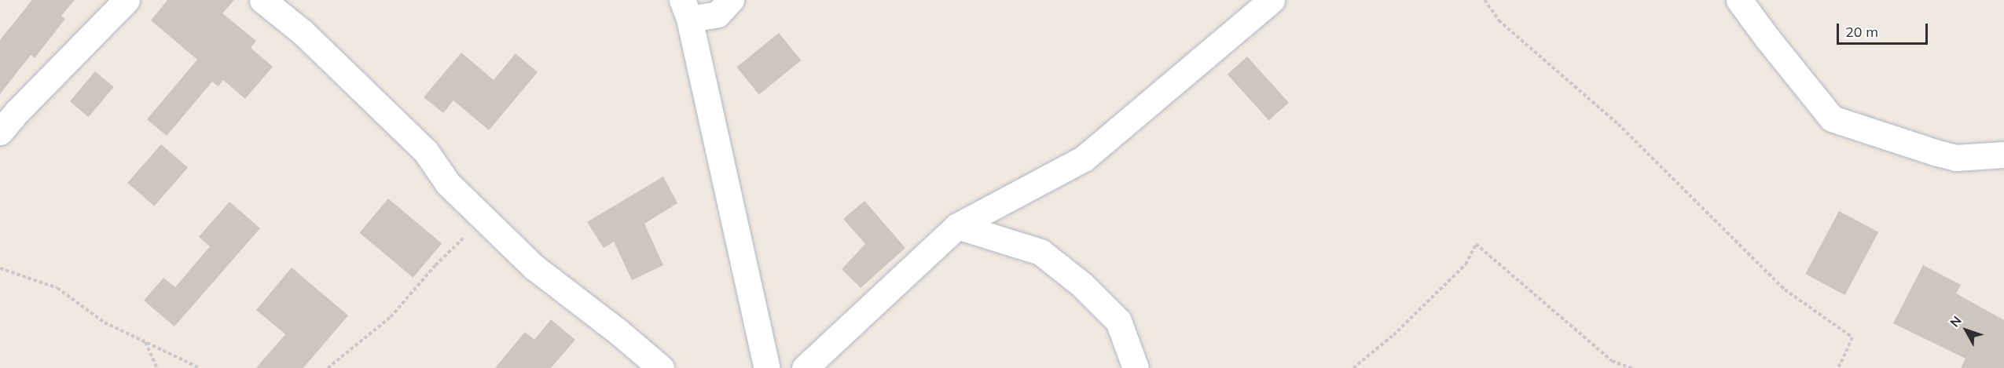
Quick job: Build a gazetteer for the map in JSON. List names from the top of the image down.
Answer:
{
  "scale_bar": "20 m",
  "north": "top left"
}
